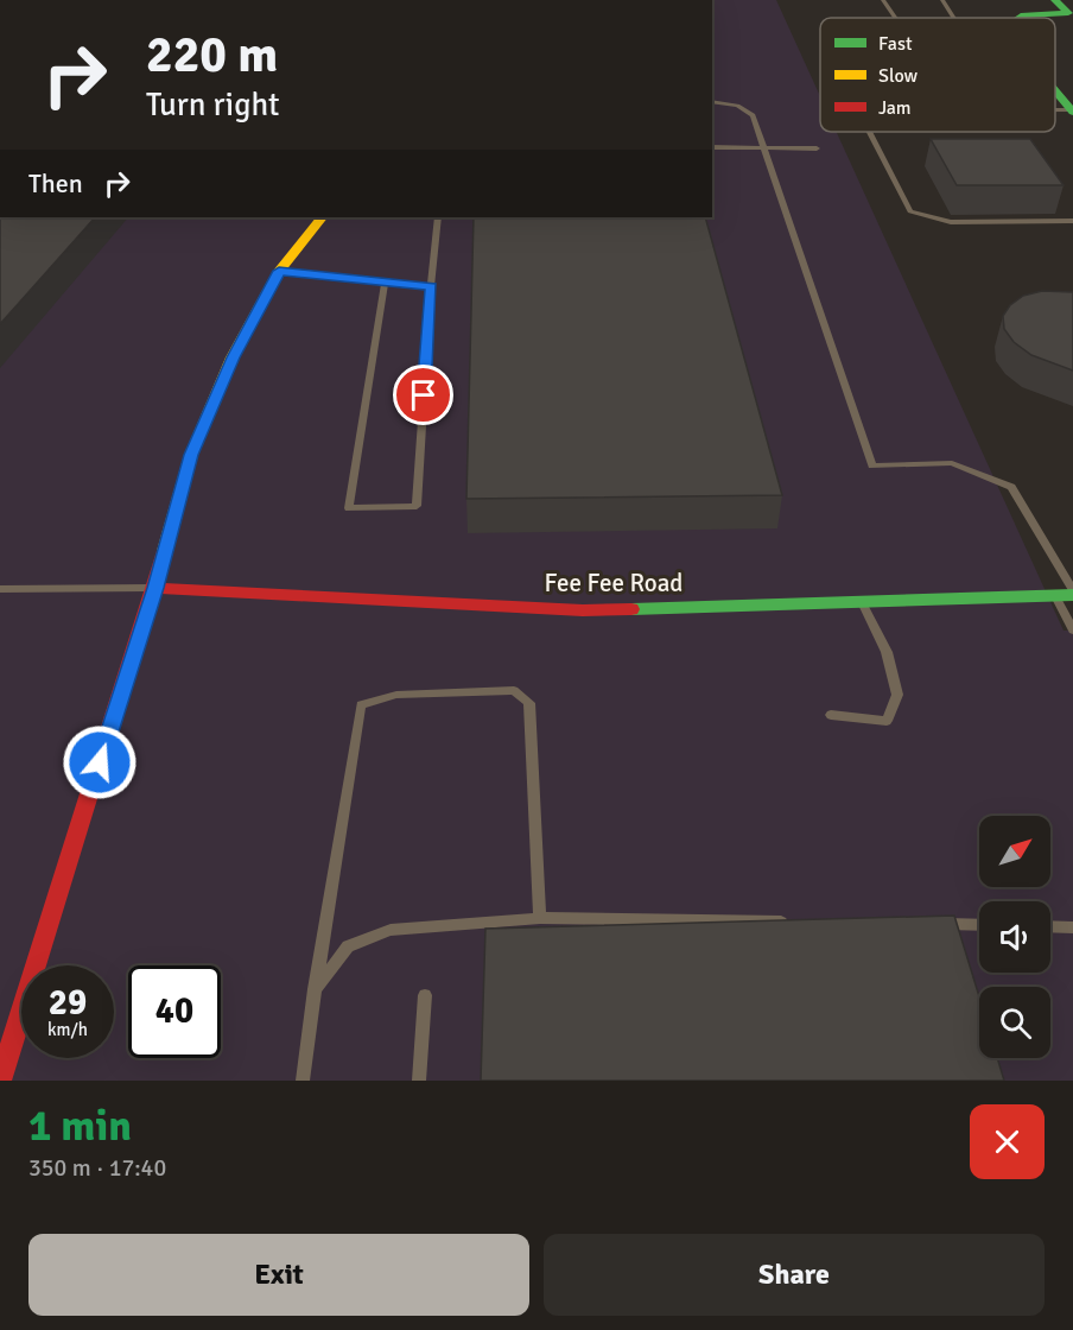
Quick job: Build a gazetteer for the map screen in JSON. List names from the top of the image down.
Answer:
{
  "streets": {
    "street": ["Fee Fee Road"]
  },
  "legend": ["Fast", "Slow", "Jam"],
  "north": "top right",
  "page": {
    "turn": ["220 m", "Turn right"],
    "then": "Then",
    "speed": "29 km/h",
    "limit": "40",
    "heading": ["1 min", "350 m · 17:40"],
    "buttons": ["Exit", "Share"]
  }
}
